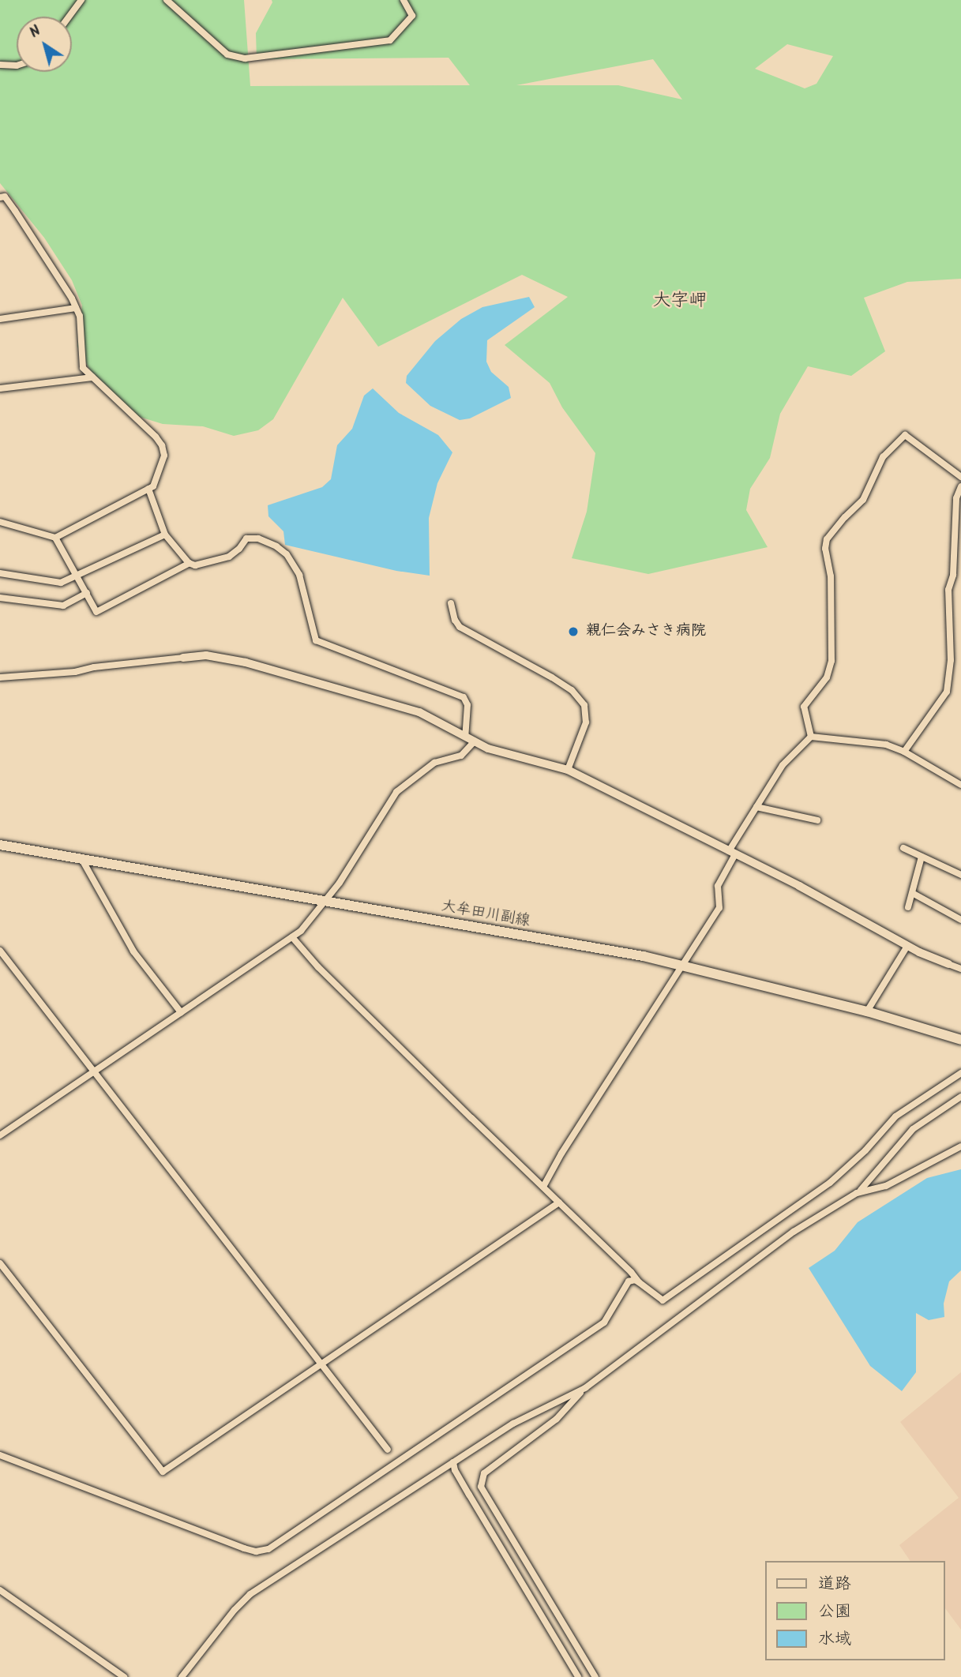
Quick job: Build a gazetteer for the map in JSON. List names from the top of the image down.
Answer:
{
  "streets": {
    "main road": ["大牟田川副線"]
  },
  "districts": ["大字岬"],
  "places": ["親仁会みさき病院"],
  "legend": ["道路", "公園", "水域"],
  "north": "top left"
}
